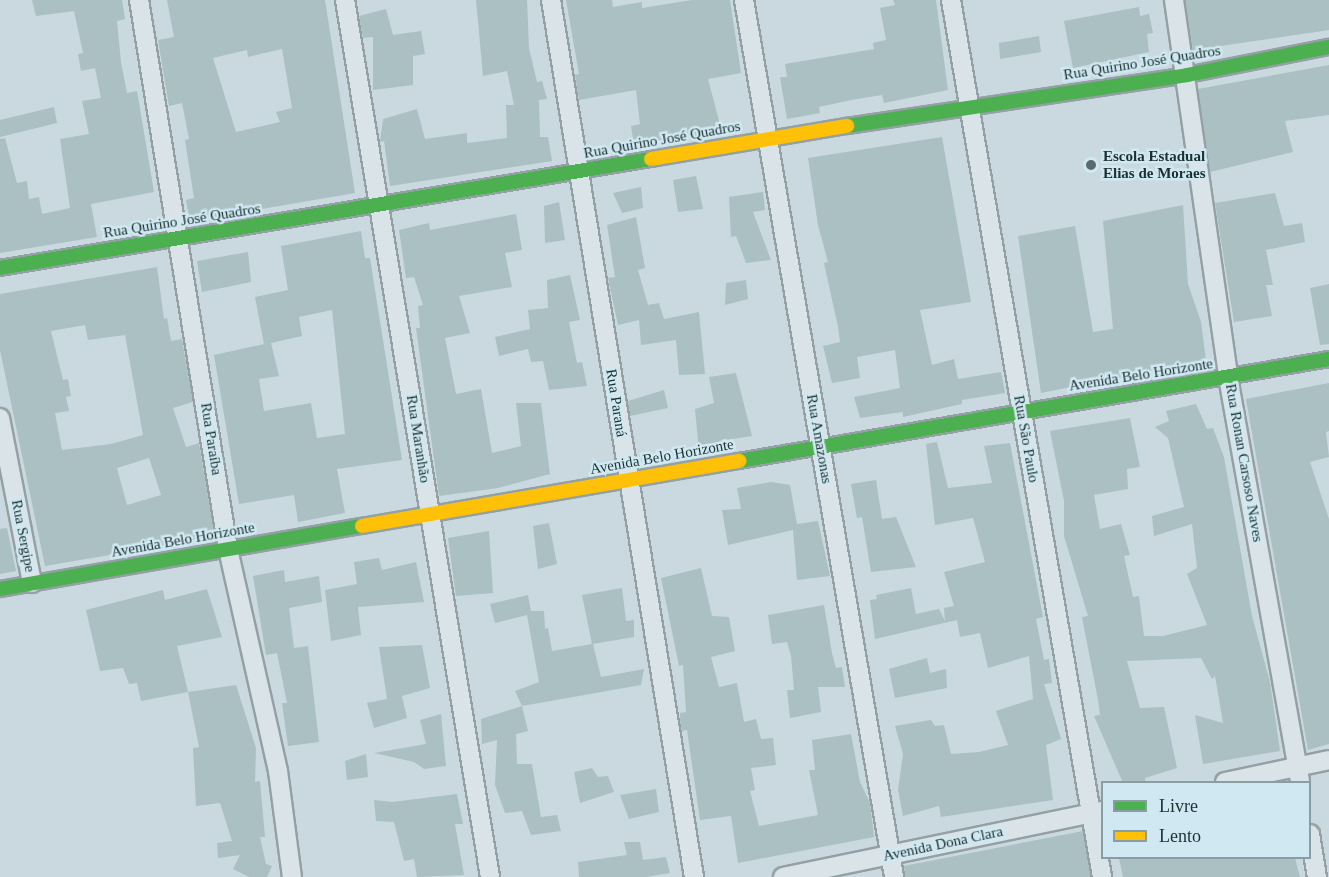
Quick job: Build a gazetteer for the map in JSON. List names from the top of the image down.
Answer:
{
  "streets": {
    "street": [
      "Rua Quirino José Quadros",
      "Avenida Belo Horizonte",
      "Rua Paraná",
      "Rua Paraíba",
      "Rua Maranhão",
      "Rua Amazonas",
      "Rua São Paulo",
      "Rua Ronan Carsoso Naves",
      "Rua Sergipe",
      "Avenida Dona Clara"
    ]
  },
  "crossings": [
    ["Rua Quirino José Quadros", "Rua Paraná"],
    ["Rua Quirino José Quadros", "Rua Paraíba"],
    ["Rua Quirino José Quadros", "Rua Maranhão"],
    ["Rua Quirino José Quadros", "Rua Amazonas"],
    ["Rua Quirino José Quadros", "Rua São Paulo"],
    ["Rua Quirino José Quadros", "Rua Ronan Carsoso Naves"],
    ["Avenida Belo Horizonte", "Rua Paraná"],
    ["Avenida Belo Horizonte", "Rua Paraíba"],
    ["Avenida Belo Horizonte", "Rua Maranhão"],
    ["Avenida Belo Horizonte", "Rua Amazonas"],
    ["Avenida Belo Horizonte", "Rua São Paulo"],
    ["Avenida Belo Horizonte", "Rua Ronan Carsoso Naves"],
    ["Avenida Belo Horizonte", "Rua Sergipe"],
    ["Rua Amazonas", "Avenida Dona Clara"],
    ["Rua São Paulo", "Avenida Dona Clara"]
  ],
  "places": ["Escola Estadual Elias de Moraes"],
  "legend": ["Livre", "Lento"]
}
